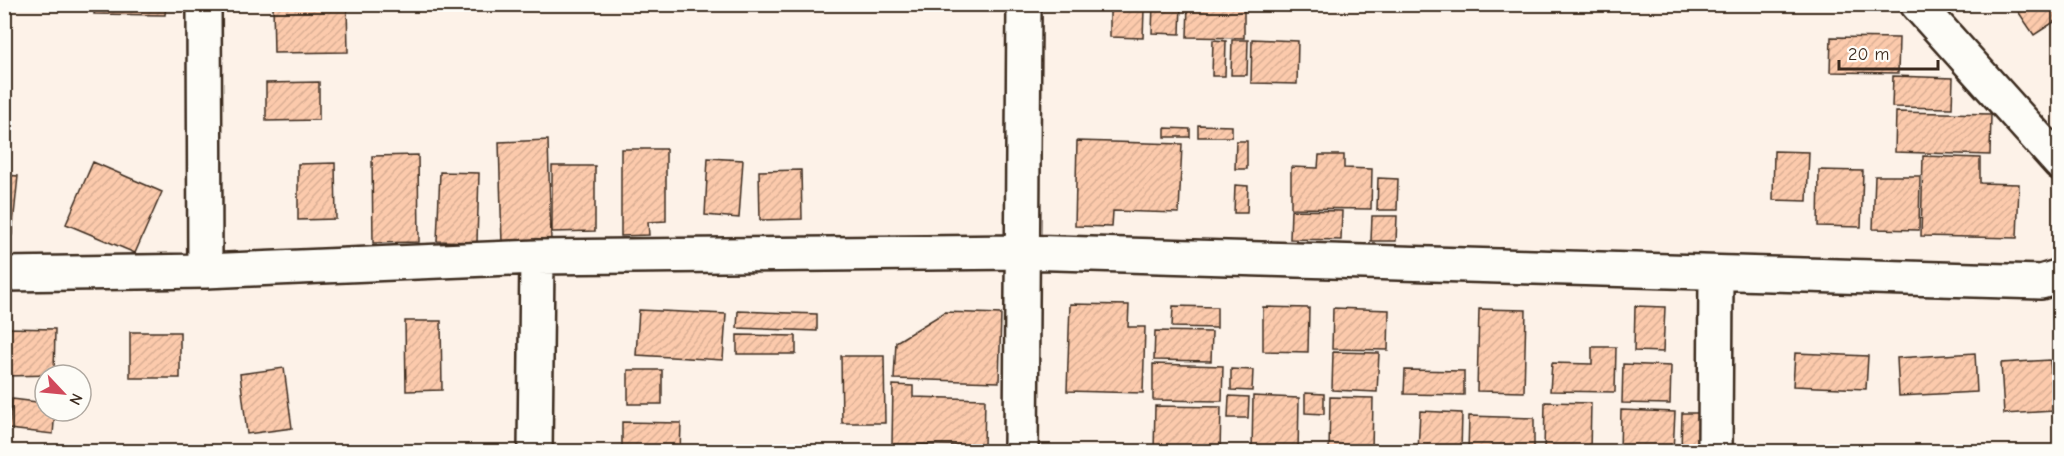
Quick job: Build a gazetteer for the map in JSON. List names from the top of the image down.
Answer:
{
  "scale_bar": "20 m",
  "north": "bottom right"
}
